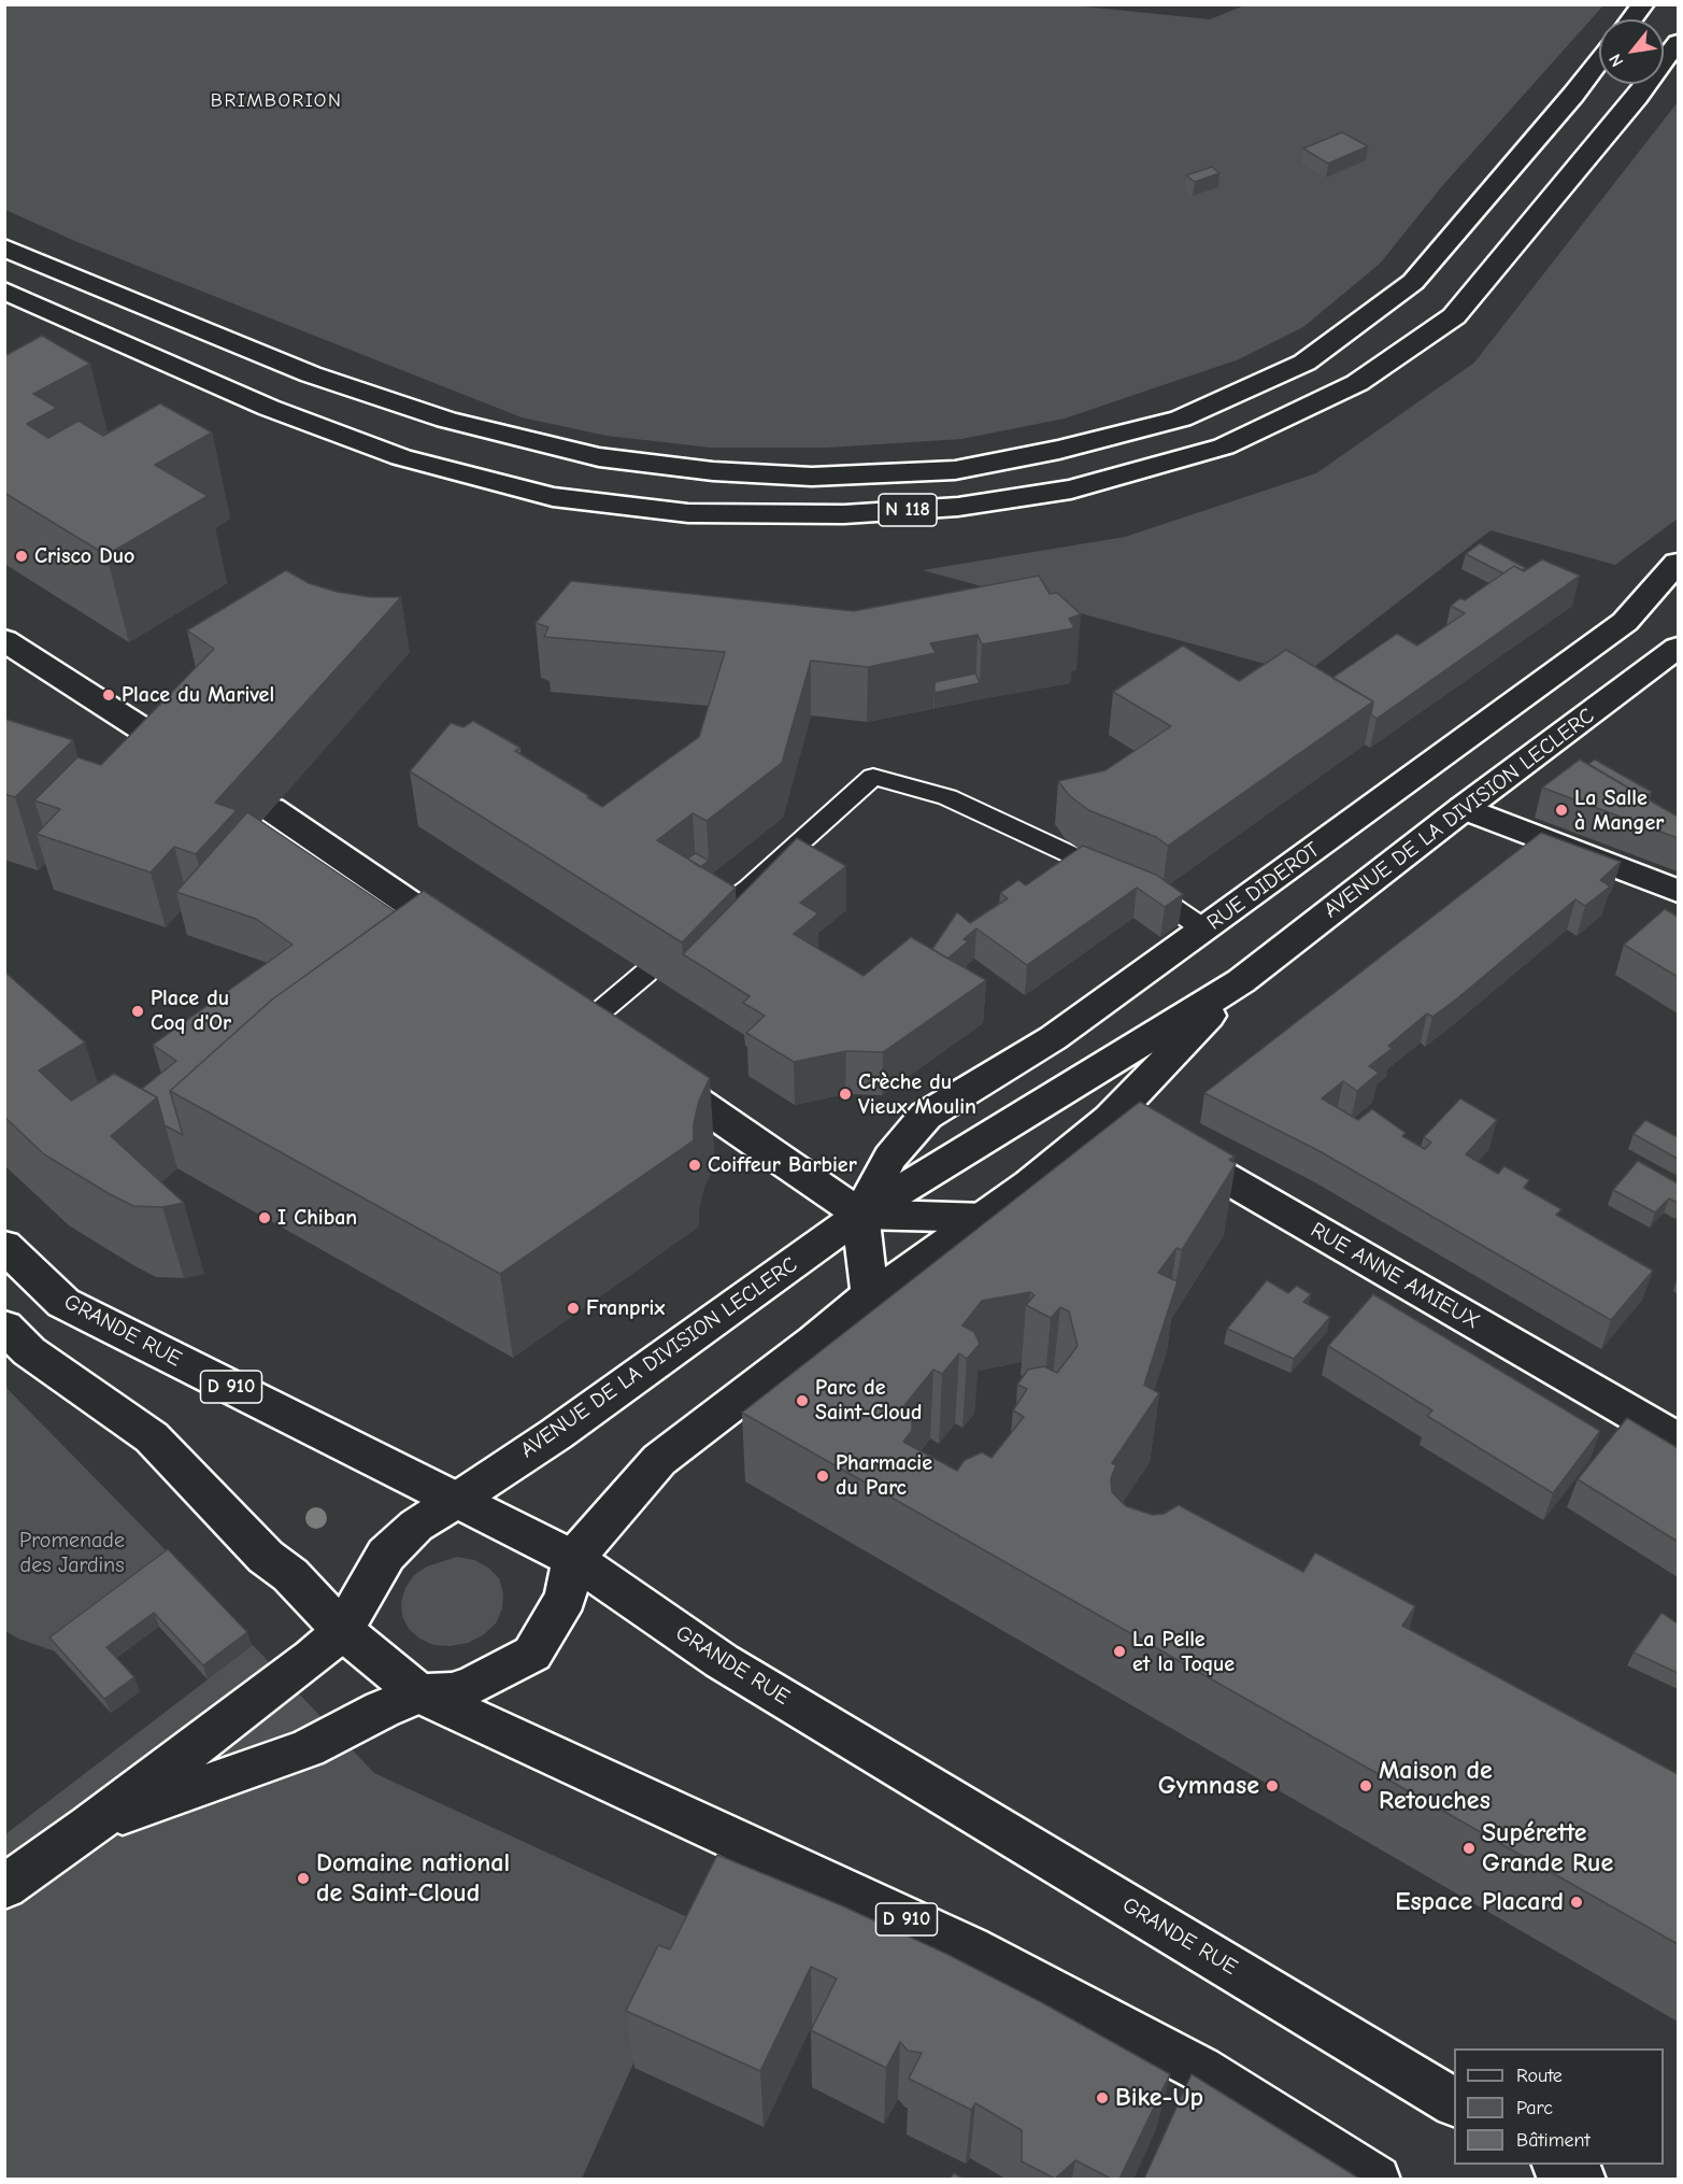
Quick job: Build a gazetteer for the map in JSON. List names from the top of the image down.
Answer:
{
  "streets": {
    "main road": [
      "N 118",
      "AVENUE DE LA DIVISION LECLERC",
      "RUE DIDEROT",
      "RUE ANNE AMIEUX",
      "GRANDE RUE",
      "D 910"
    ]
  },
  "crossings": [
    ["AVENUE DE LA DIVISION LECLERC", "RUE DIDEROT"],
    ["AVENUE DE LA DIVISION LECLERC", "RUE ANNE AMIEUX"],
    ["AVENUE DE LA DIVISION LECLERC", "GRANDE RUE"],
    ["AVENUE DE LA DIVISION LECLERC", "D 910"],
    ["GRANDE RUE", "D 910"]
  ],
  "districts": ["BRIMBORION"],
  "parks": ["Promenade des Jardins"],
  "places": [
    "Crisco Duo",
    "Place du Marivel",
    "La Salle à Manger",
    "Place du Coq d'Or",
    "Crèche du Vieux Moulin",
    "Coiffeur Barbier",
    "I Chiban",
    "Franprix",
    "Parc de Saint-Cloud",
    "Pharmacie du Parc",
    "La Pelle et la Toque",
    "Gymnase",
    "Maison de Retouches",
    "Supérette Grande Rue",
    "Domaine national de Saint-Cloud",
    "Espace Placard",
    "Bike-Up"
  ],
  "legend": ["Route", "Parc", "Bâtiment"],
  "north": "bottom left"
}
